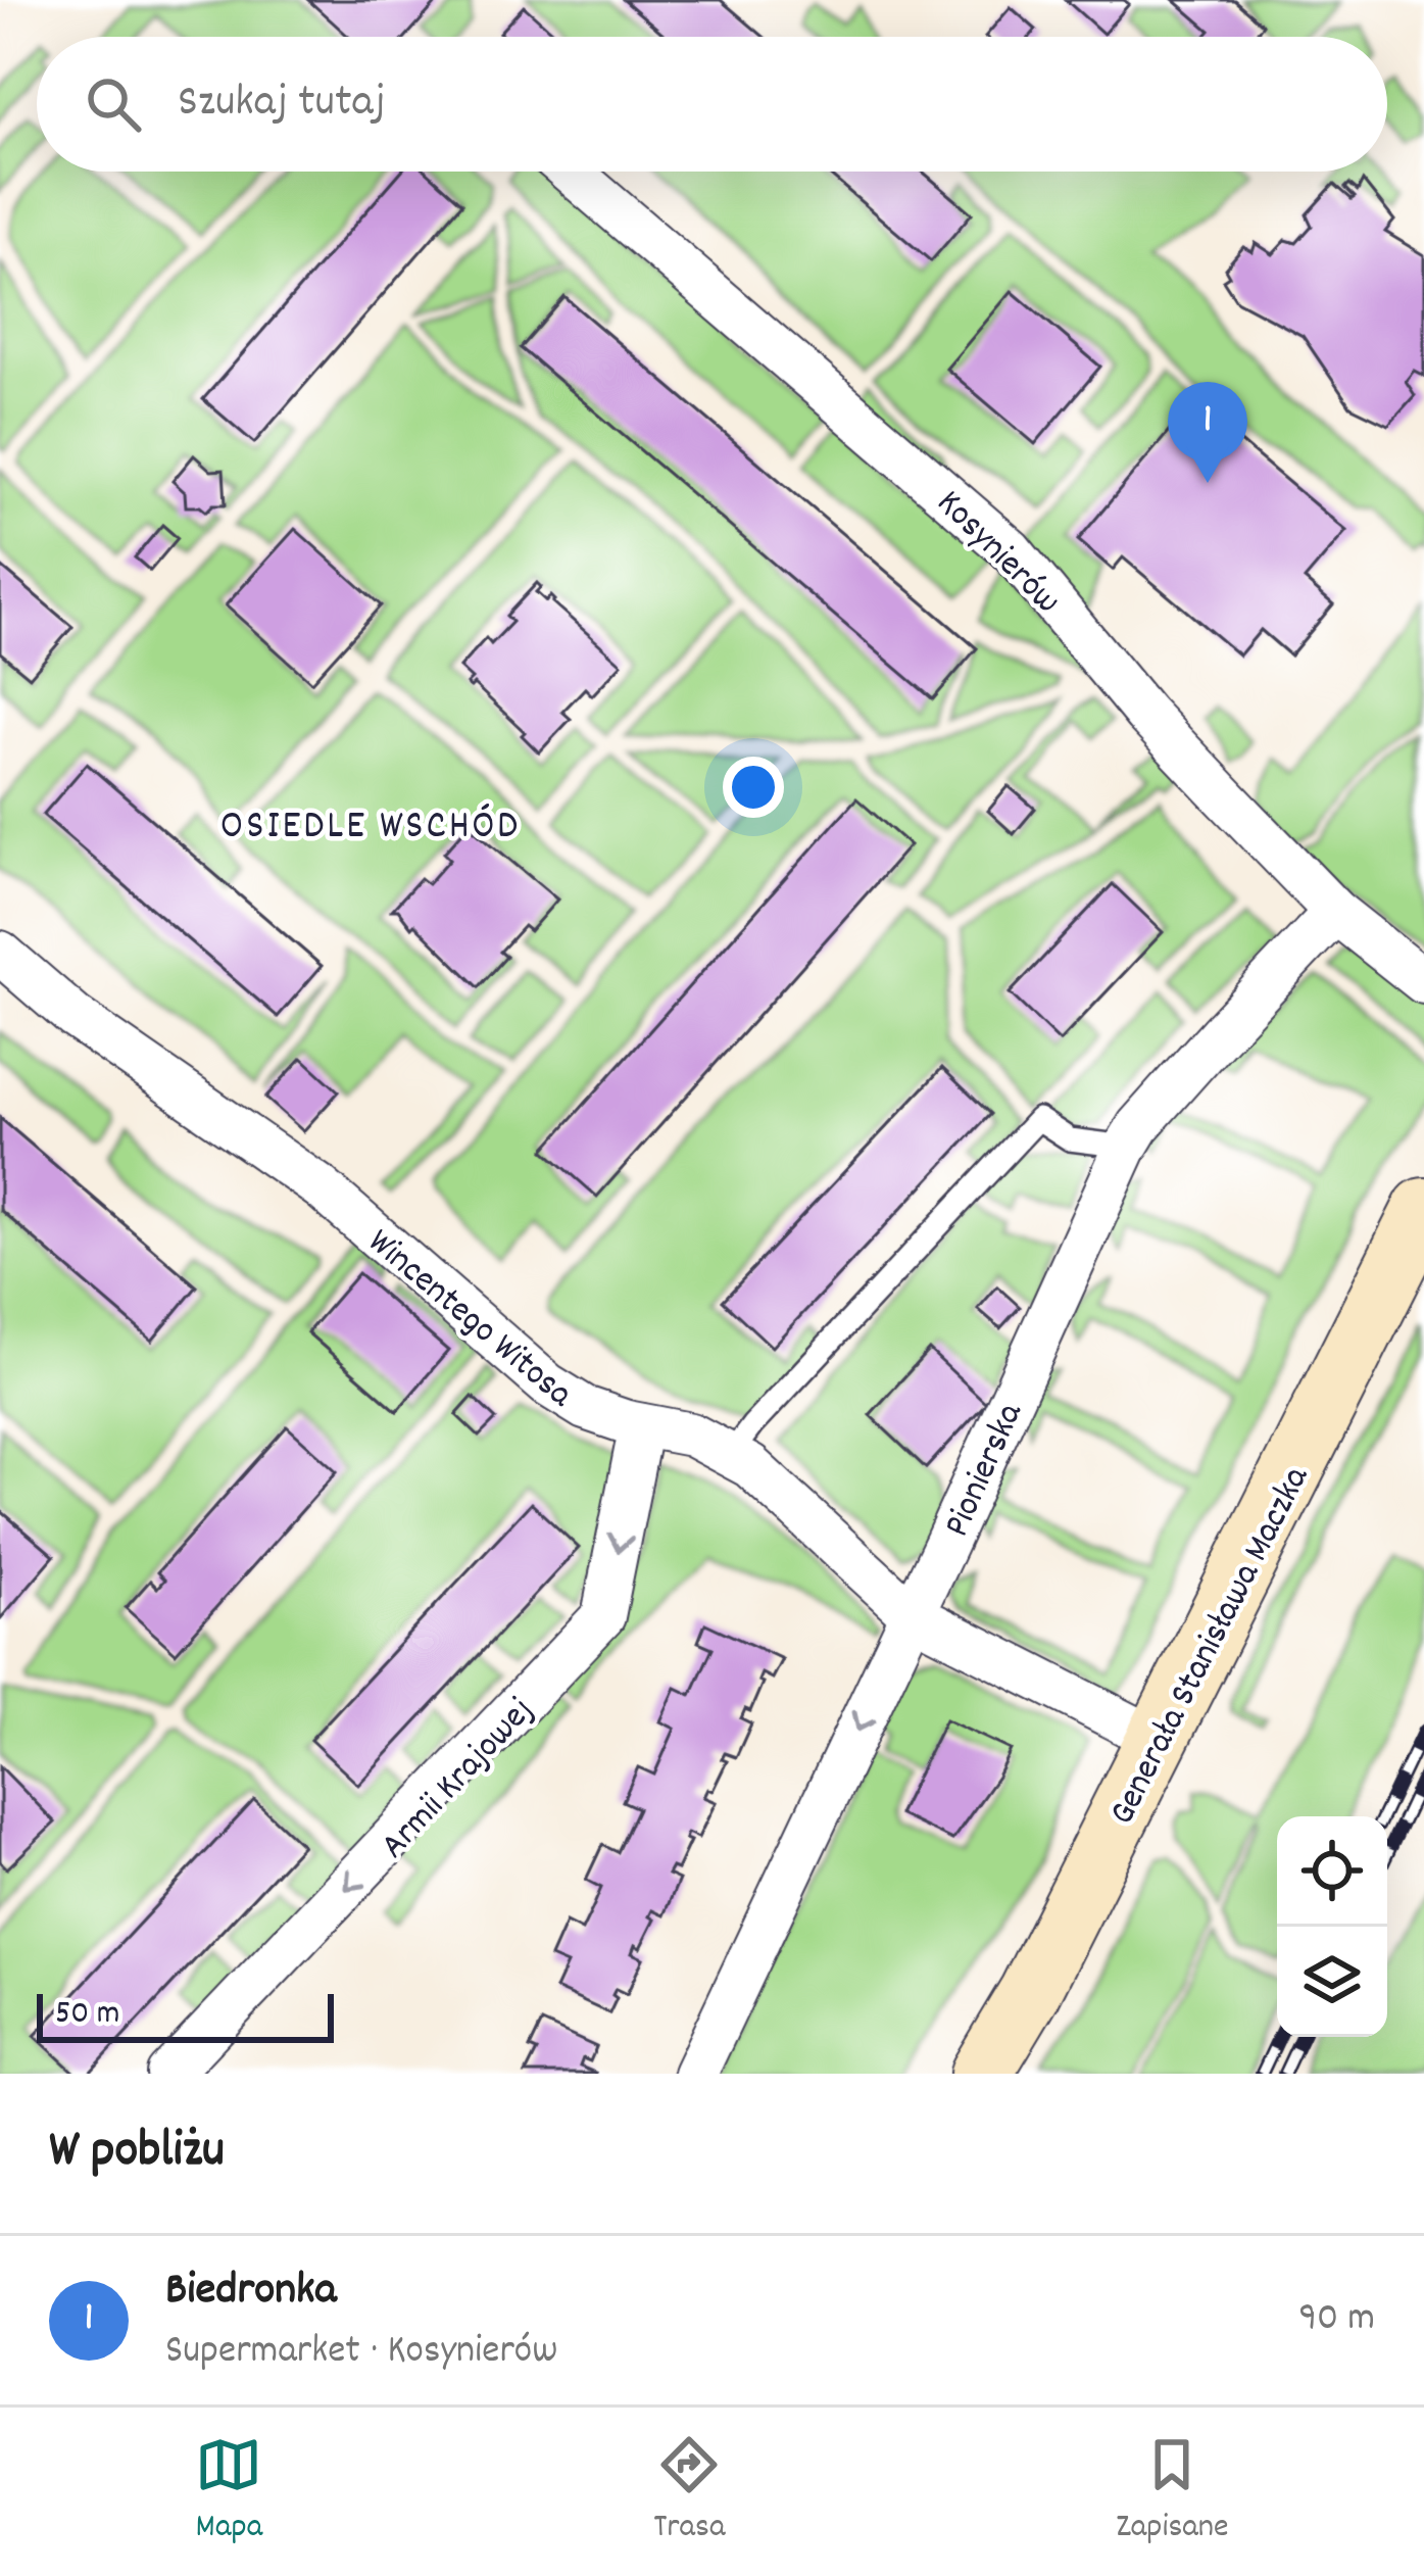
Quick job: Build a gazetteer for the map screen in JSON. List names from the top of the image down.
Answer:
{
  "streets": {
    "street": [
      "Kosynierów",
      "Wincentego Witosa",
      "Pionierska",
      "Generała Stanisława Maczka",
      "Armii Krajowej"
    ]
  },
  "crossings": [
    ["Kosynierów", "Pionierska"],
    ["Wincentego Witosa", "Pionierska"],
    ["Wincentego Witosa", "Generała Stanisława Maczka"],
    ["Wincentego Witosa", "Armii Krajowej"]
  ],
  "one_way": ["Pionierska", "Armii Krajowej"],
  "districts": ["OSIEDLE WSCHÓD"],
  "scale_bar": "50 m",
  "page": {
    "search": "Szukaj tutaj",
    "pins": "1",
    "scale": "50 m",
    "heading": "W pobliżu",
    "list": [
      {
        "mark": "1",
        "name": "Biedronka",
        "note": "Supermarket · Kosynierów",
        "value": "90 m"
      }
    ],
    "nav": ["Mapa", "Trasa", "Zapisane"]
  }
}
